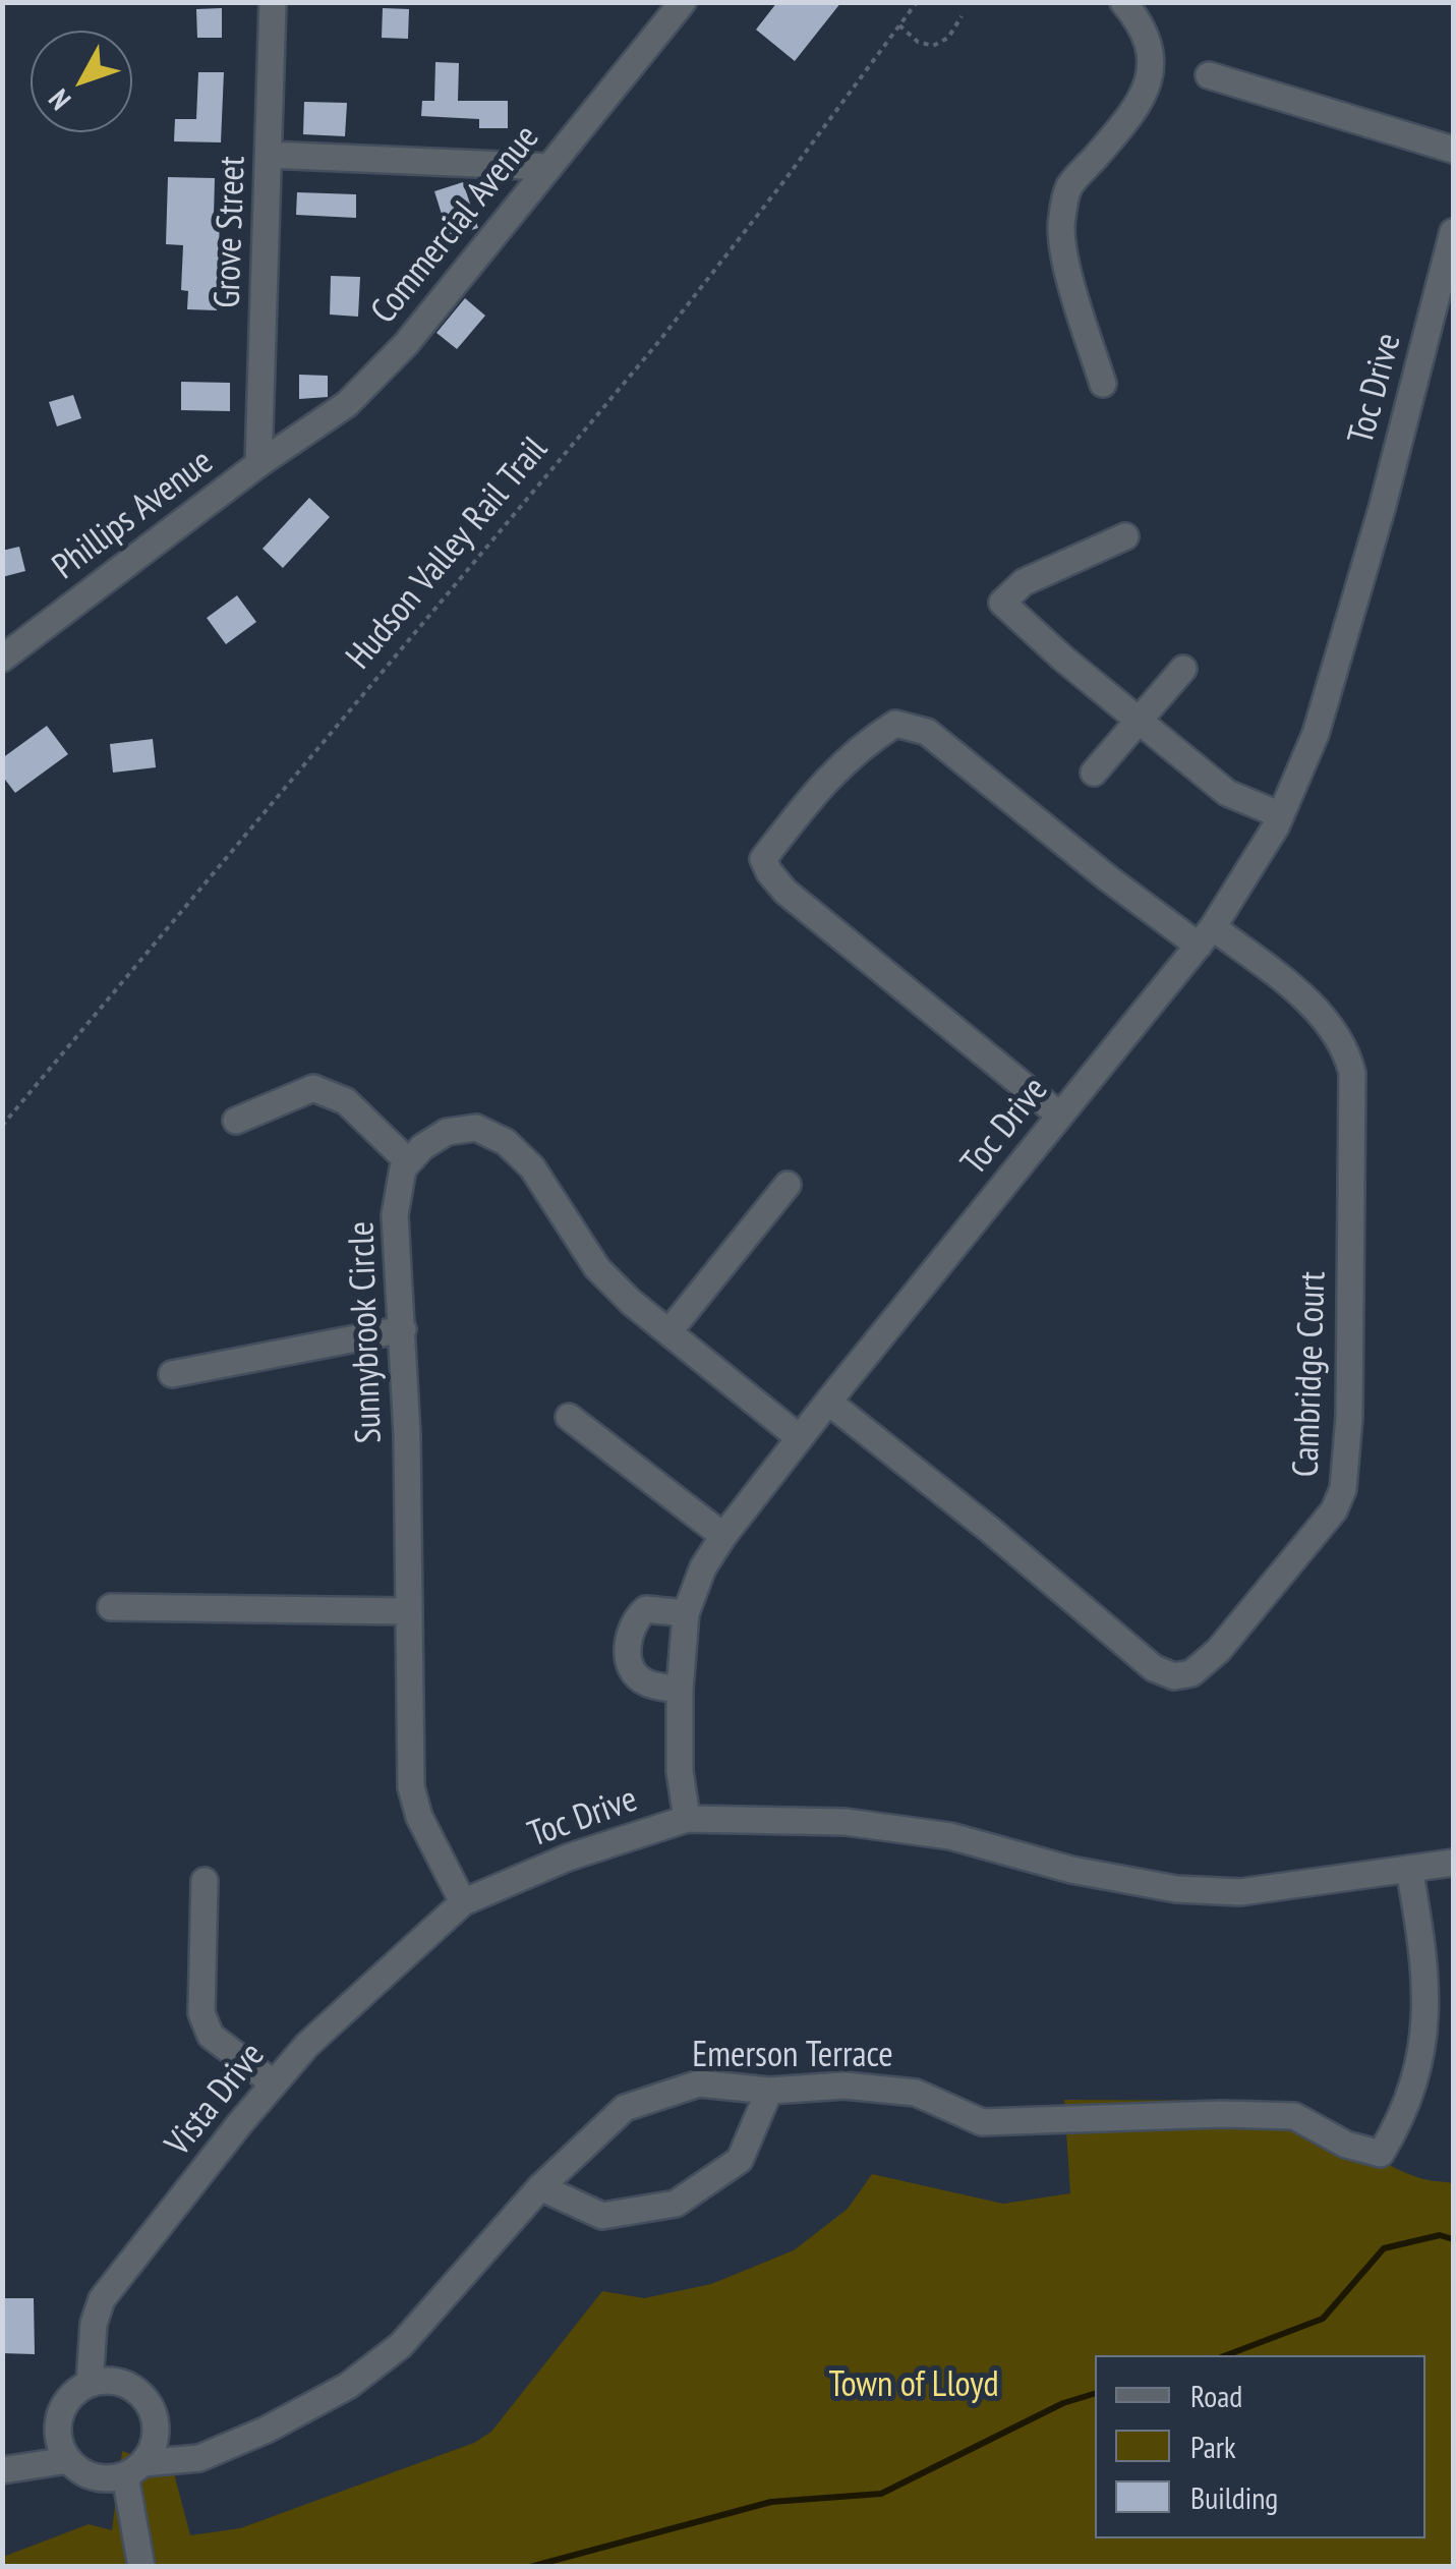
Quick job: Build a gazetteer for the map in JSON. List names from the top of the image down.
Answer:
{
  "streets": {
    "street": [
      "Commercial Avenue",
      "Grove Street",
      "Toc Drive",
      "Phillips Avenue",
      "Sunnybrook Circle",
      "Cambridge Court",
      "Emerson Terrace",
      "Vista Drive"
    ],
    "path": ["Hudson Valley Rail Trail"]
  },
  "crossings": [
    ["Commercial Avenue", "Grove Street"],
    ["Commercial Avenue", "Phillips Avenue"],
    ["Grove Street", "Phillips Avenue"],
    ["Toc Drive", "Sunnybrook Circle"],
    ["Toc Drive", "Cambridge Court"],
    ["Toc Drive", "Vista Drive"],
    ["Sunnybrook Circle", "Vista Drive"],
    ["Emerson Terrace", "Vista Drive"]
  ],
  "parks": ["Town of Lloyd"],
  "legend": ["Road", "Park", "Building"],
  "north": "bottom left"
}
